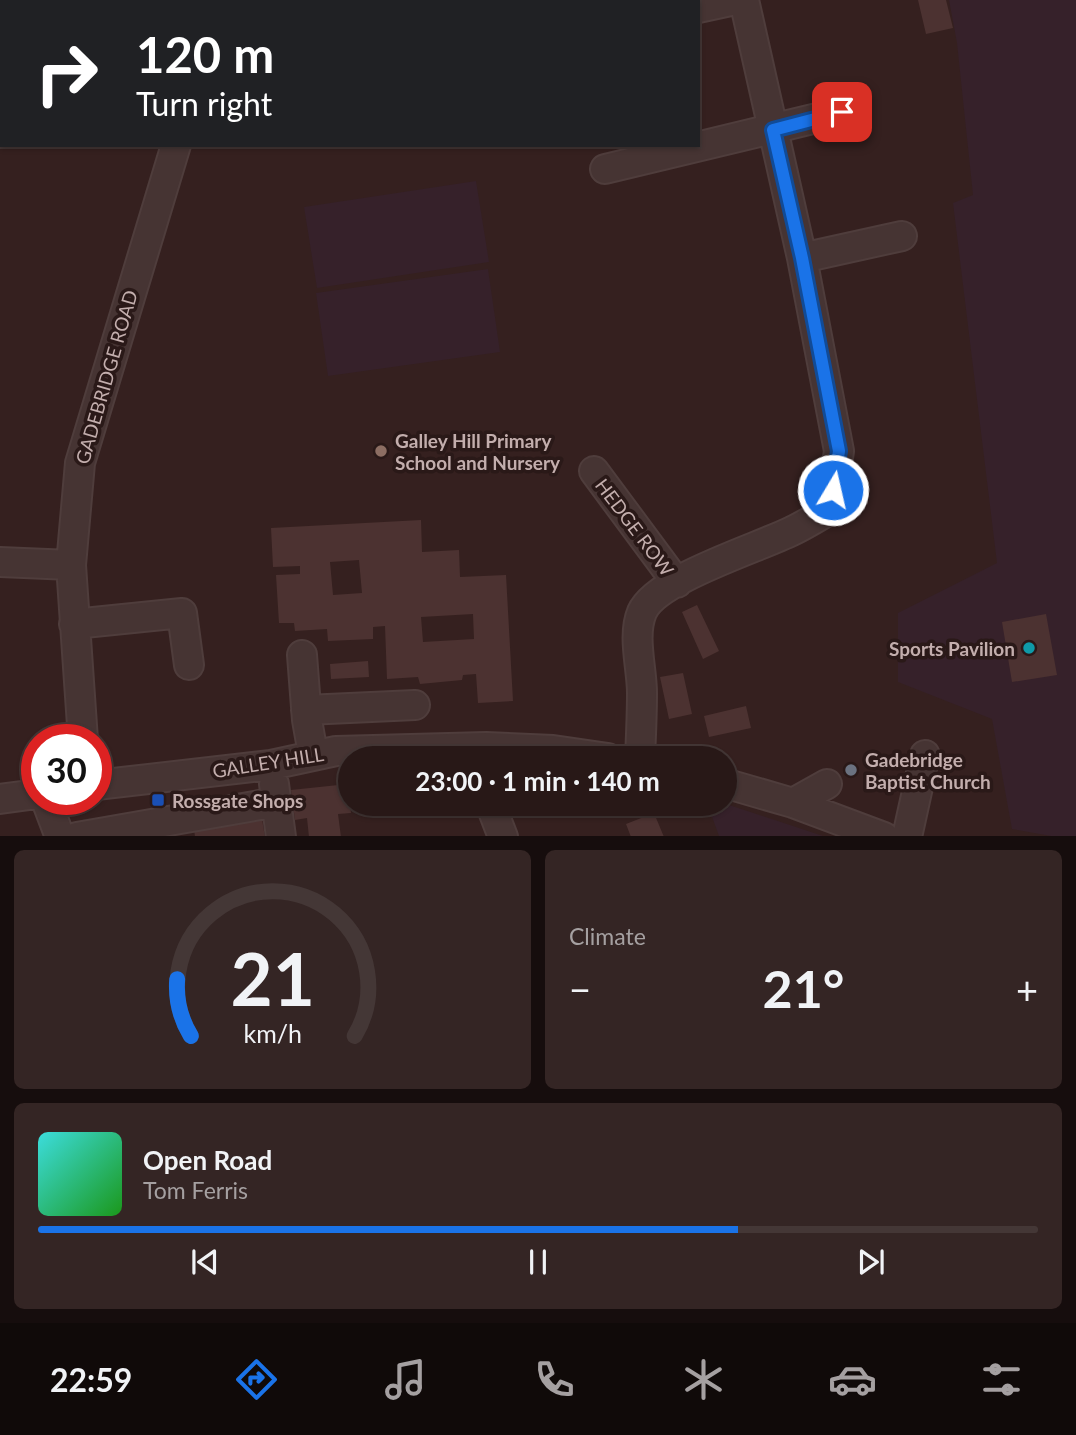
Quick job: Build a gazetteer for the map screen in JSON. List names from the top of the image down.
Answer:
{
  "streets": {
    "street": ["GADEBRIDGE ROAD", "HEDGE ROW", "GALLEY HILL"]
  },
  "places": {
    "other": ["Galley Hill Primary School and Nursery", "Sports Pavilion", "Gadebridge Baptist Church"],
    "transit": ["Rossgate Shops"]
  },
  "page": {
    "turn": ["120 m", "Turn right"],
    "limit": "30",
    "trip": "23:00 · 1 min · 140 m",
    "tile": "Climate",
    "heat": ["−", "21°", "+"],
    "song": ["Open Road", "Tom Ferris"],
    "tabs": "22:59",
    "gauge": ["21", "km/h"]
  }
}
